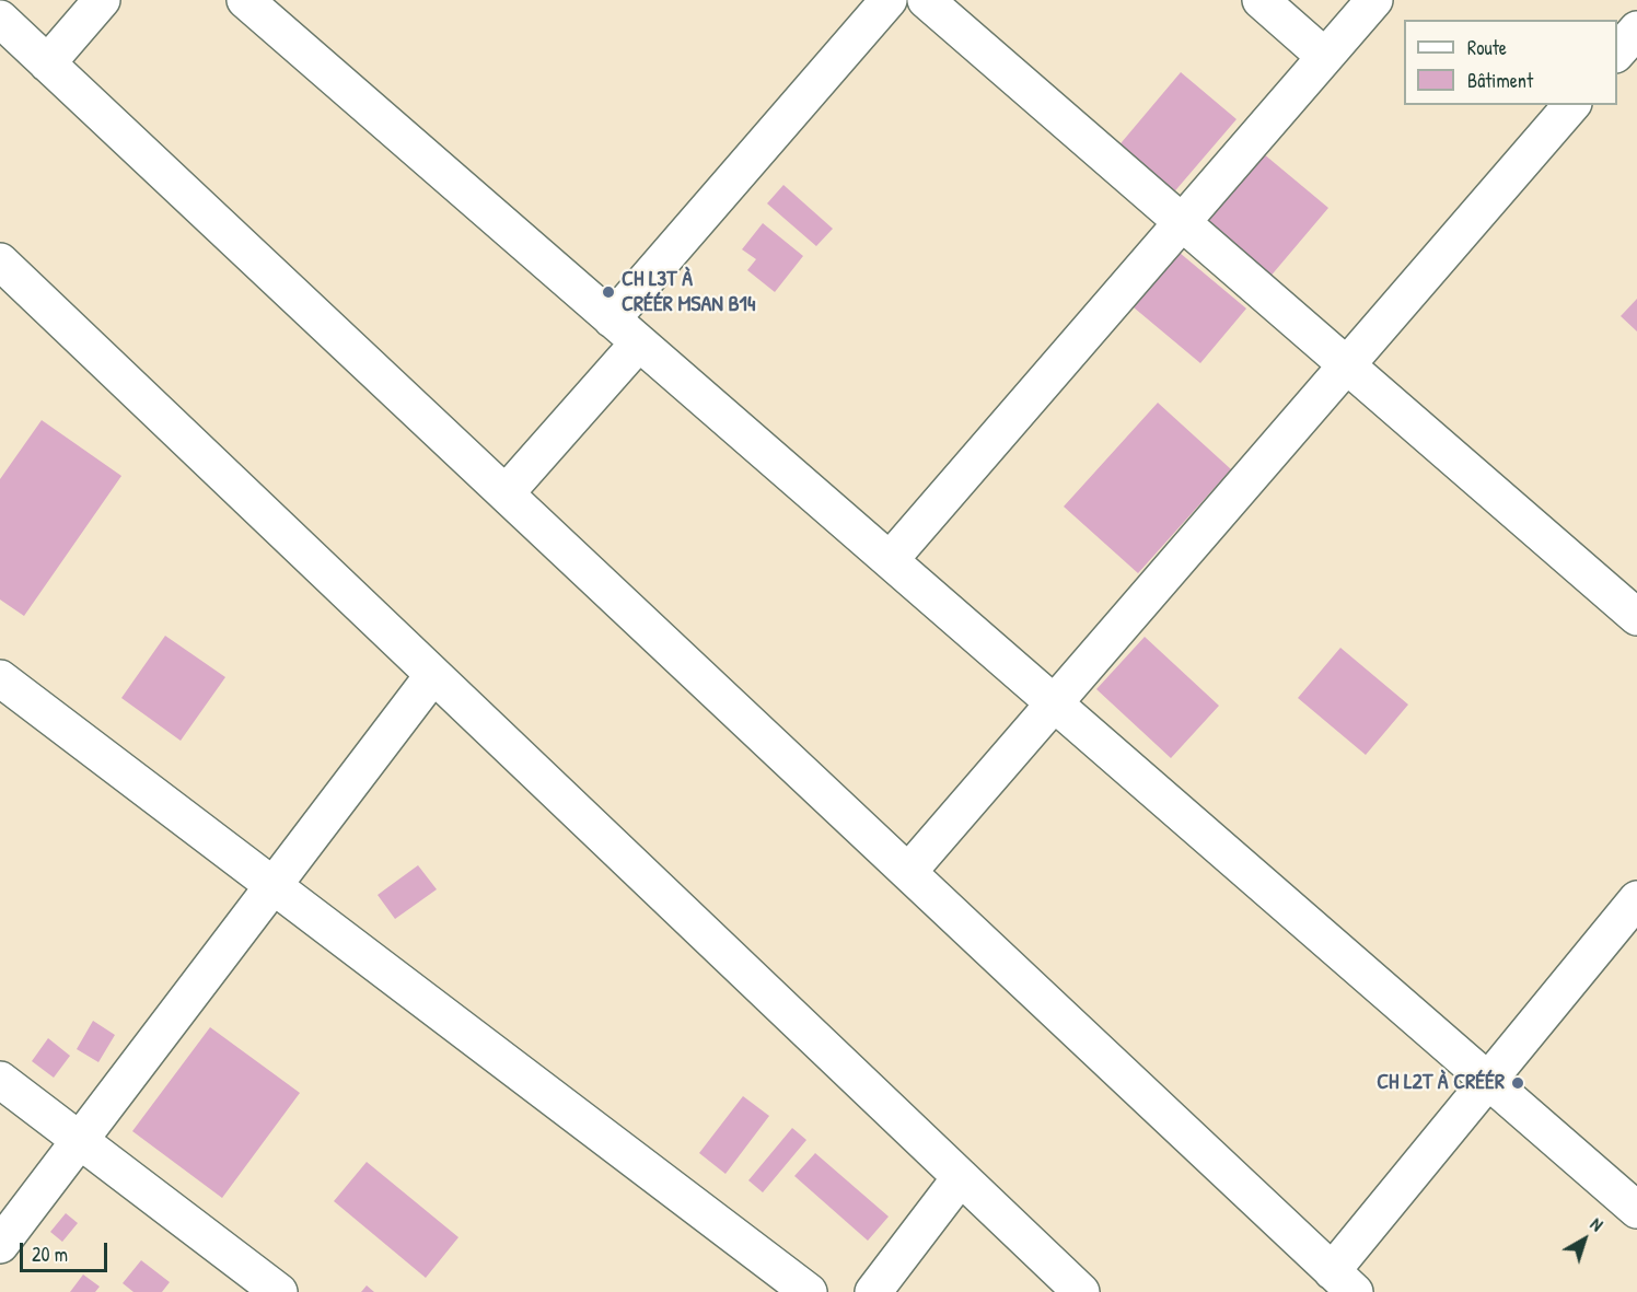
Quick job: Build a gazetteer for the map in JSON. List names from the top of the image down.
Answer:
{
  "places": ["CH L3T À CRÉÉR MSAN B14", "CH L2T À CRÉÉR"],
  "legend": ["Route", "Bâtiment"],
  "scale_bar": "20 m",
  "north": "top right"
}
